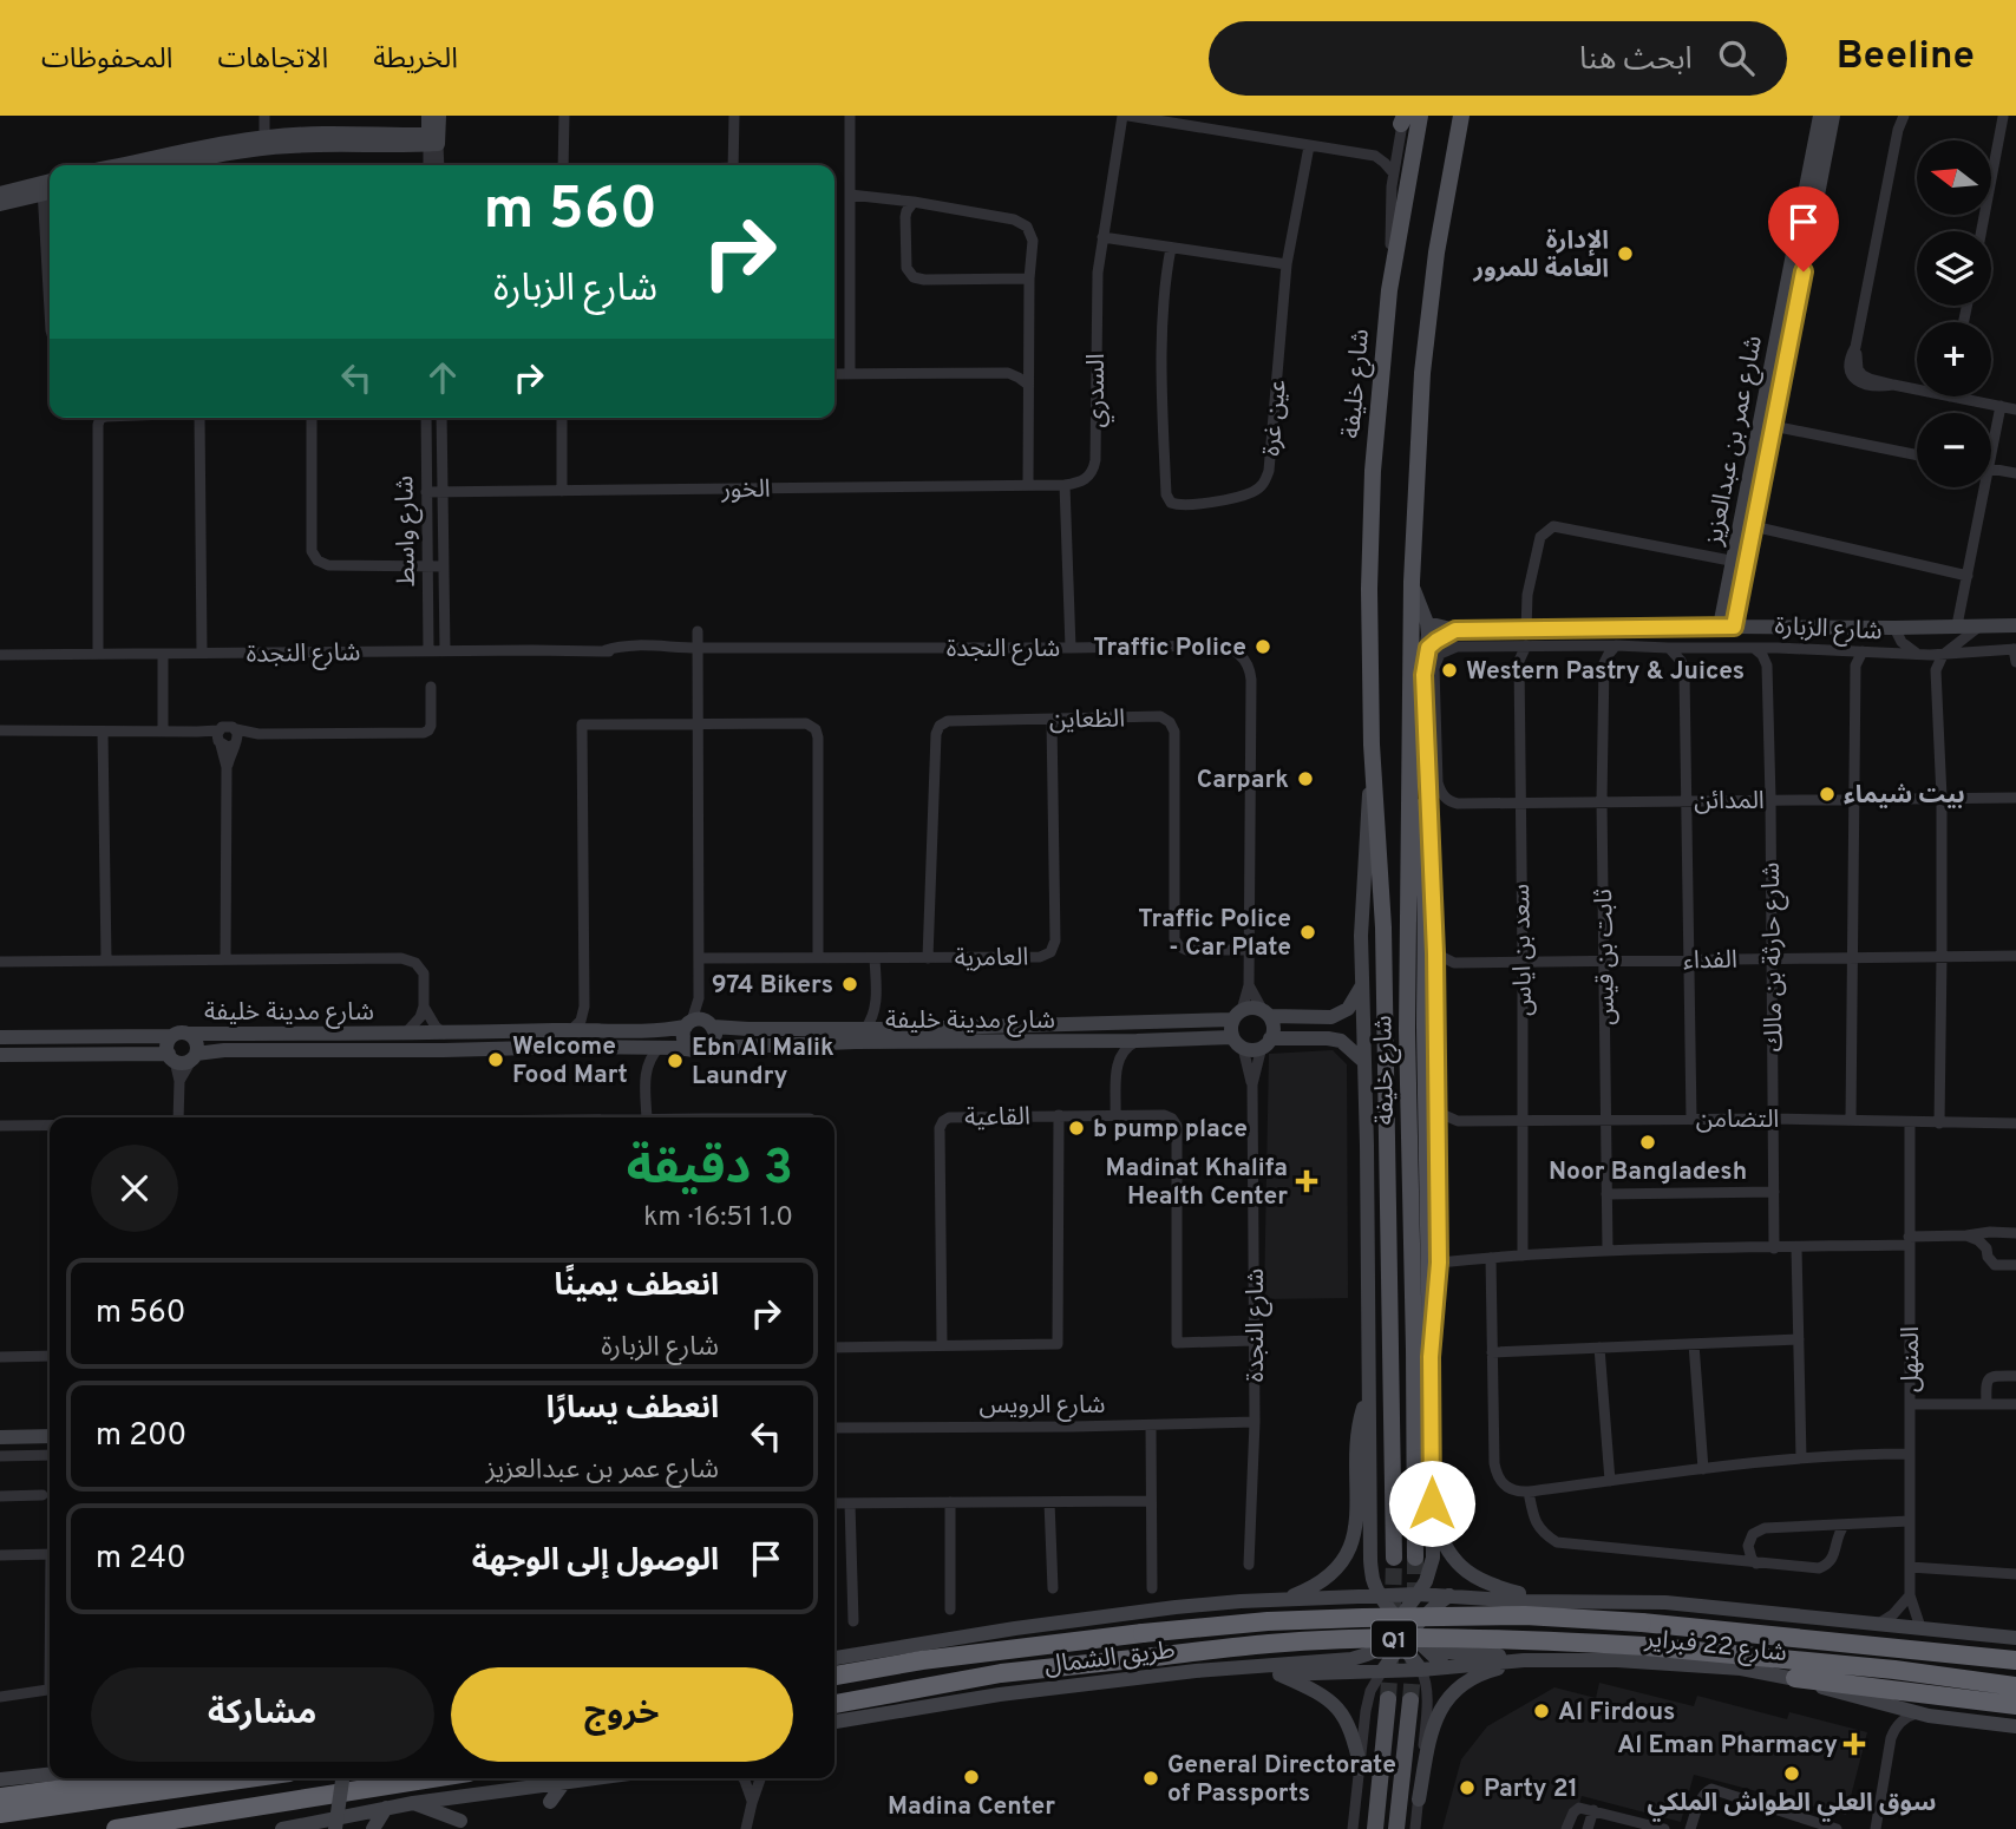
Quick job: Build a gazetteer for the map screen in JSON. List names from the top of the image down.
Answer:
{
  "streets": {
    "highway": ["Q1", "شارع 22 فبراير", "طريق الشمال"],
    "main road": ["شارع خليفة"],
    "street": [
      "السدري",
      "عين غرة",
      "شارع عمر بن عبدالعزيز",
      "الخور",
      "شارع واسط",
      "شارع الزبارة",
      "شارع النجدة",
      "الظعاين",
      "المدائن",
      "سعد بن اياس",
      "العامرية",
      "ثابت بن قيس",
      "شارع حارثة بن مالك",
      "الفداء",
      "شارع مدينة خليفة",
      "القاعية",
      "التضامن",
      "المنهل",
      "شارع الرويس"
    ]
  },
  "crossings": [
    ["شارع خليفة", "شارع الزبارة"],
    ["شارع خليفة", "الفداء"],
    ["شارع خليفة", "التضامن"],
    ["شارع خليفة", "شارع 22 فبراير"],
    ["شارع خليفة", "طريق الشمال"],
    ["السدري", "الخور"],
    ["شارع عمر بن عبدالعزيز", "شارع الزبارة"],
    ["شارع عمر بن عبدالعزيز", "سعد بن اياس"],
    ["الخور", "شارع واسط"],
    ["شارع واسط", "شارع النجدة"],
    ["شارع الزبارة", "المدائن"],
    ["شارع الزبارة", "سعد بن اياس"],
    ["شارع النجدة", "الظعاين"],
    ["شارع النجدة", "شارع مدينة خليفة"],
    ["شارع النجدة", "القاعية"],
    ["شارع النجدة", "شارع الرويس"],
    ["الظعاين", "العامرية"],
    ["المدائن", "سعد بن اياس"],
    ["المدائن", "ثابت بن قيس"],
    ["المدائن", "شارع حارثة بن مالك"],
    ["سعد بن اياس", "الفداء"],
    ["سعد بن اياس", "التضامن"],
    ["ثابت بن قيس", "الفداء"],
    ["ثابت بن قيس", "التضامن"],
    ["شارع حارثة بن مالك", "الفداء"],
    ["شارع حارثة بن مالك", "التضامن"],
    ["التضامن", "المنهل"],
    ["المنهل", "شارع 22 فبراير"],
    ["شارع 22 فبراير", "طريق الشمال"]
  ],
  "places": {
    "other": [
      "الإدارة العامة للمرور",
      "Traffic Police",
      "Western Pastry & Juices",
      "Carpark",
      "بيت شيماء",
      "Traffic Police - Car Plate",
      "974 Bikers",
      "Welcome Food Mart",
      "Ebn Al Malik Laundry",
      "b pump place",
      "Noor Bangladesh",
      "Al Firdous",
      "سوق العلي الطواش الملكي",
      "Madina Center",
      "General Directorate of Passports",
      "Party 21"
    ],
    "health": ["Madinat Khalifa Health Center", "Al Eman Pharmacy"]
  },
  "north": "left",
  "page": {
    "header": "Beeline",
    "search": "ابحث هنا",
    "nav": ["الخريطة", "الاتجاهات", "المحفوظات"],
    "map_buttons": ["+", "−"],
    "turn": ["560 m", "شارع الزبارة"],
    "heading": ["3 دقيقة", "1.0 km · 16:51"],
    "list": [
      {
        "name": "انعطف يمينًا",
        "note": "شارع الزبارة",
        "value": "560 m"
      },
      {
        "name": "انعطف يسارًا",
        "note": "شارع عمر بن عبدالعزيز",
        "value": "200 m"
      },
      {
        "name": "الوصول إلى الوجهة",
        "value": "240 m"
      }
    ],
    "buttons": ["خروج", "مشاركة"]
  }
}
